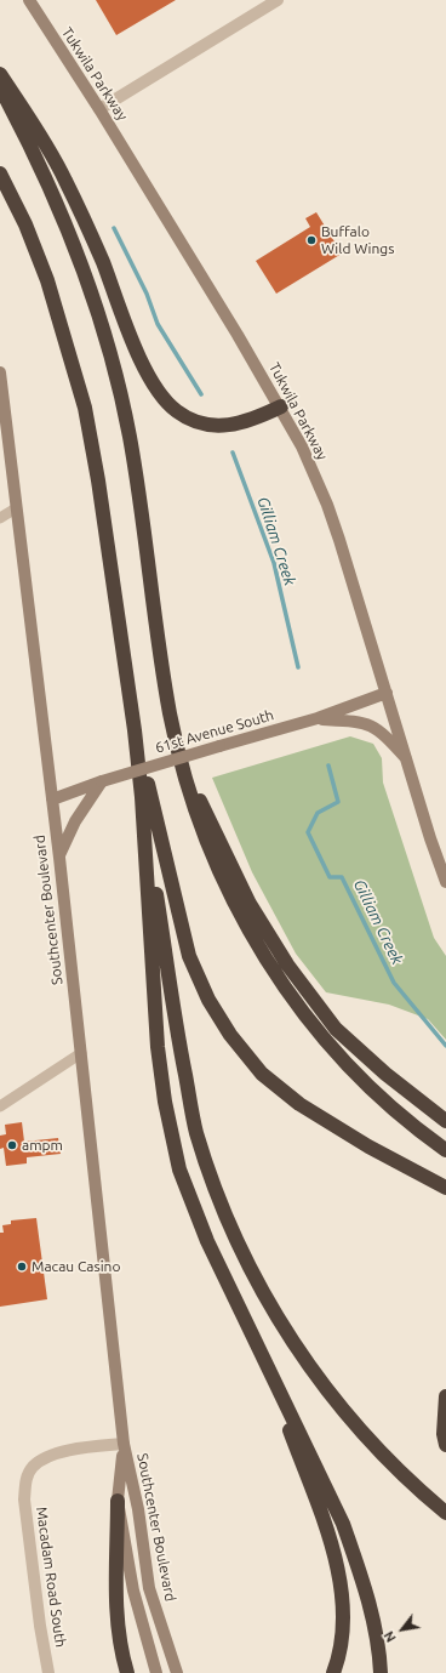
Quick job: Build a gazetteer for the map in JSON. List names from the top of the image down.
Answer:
{
  "streets": {
    "main road": ["Tukwila Parkway", "61st Avenue South", "Southcenter Boulevard"],
    "street": ["Macadam Road South"]
  },
  "crossings": [
    ["Tukwila Parkway", "61st Avenue South"],
    ["61st Avenue South", "Southcenter Boulevard"],
    ["Southcenter Boulevard", "Macadam Road South"]
  ],
  "water": ["Gilliam Creek"],
  "places": ["Buffalo Wild Wings", "ampm", "Macau Casino"],
  "north": "bottom left"
}
